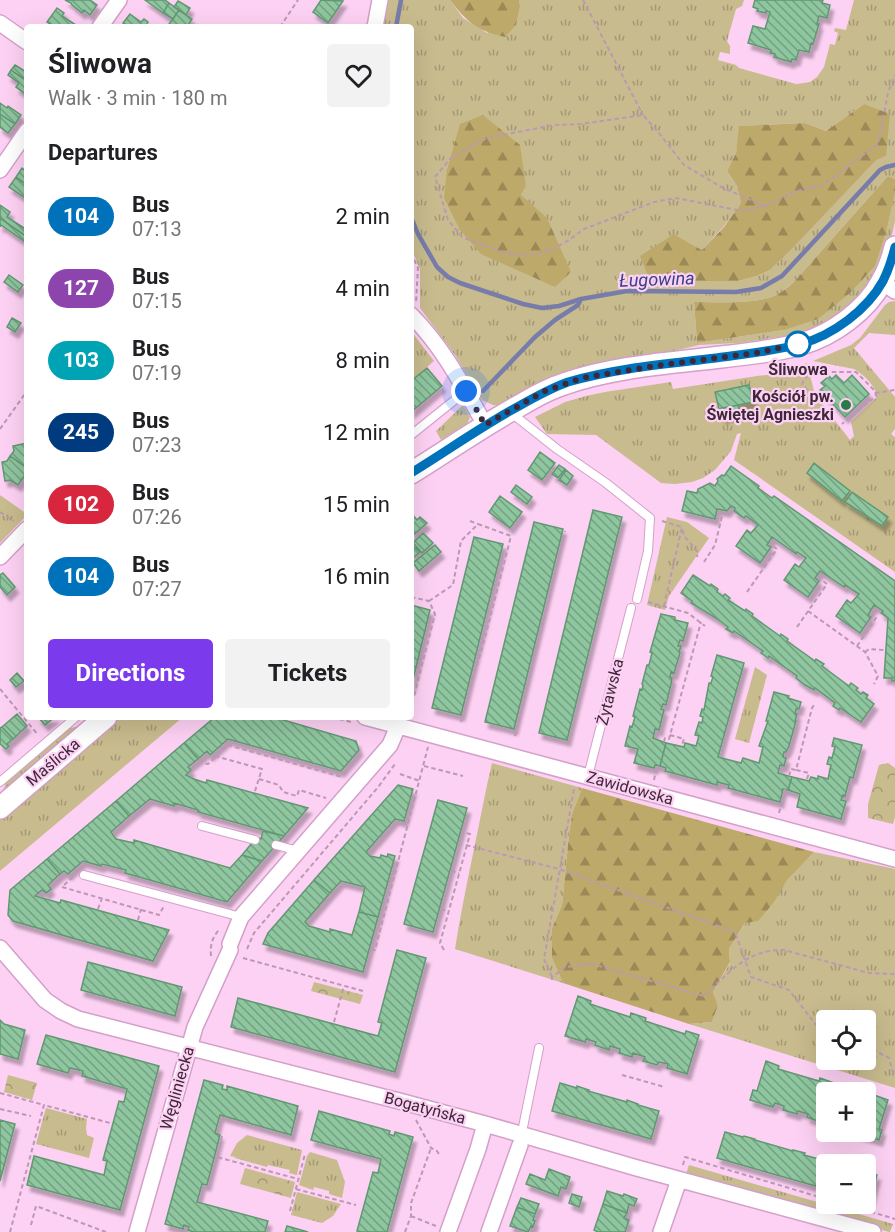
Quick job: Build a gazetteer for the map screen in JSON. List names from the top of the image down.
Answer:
{
  "streets": {
    "street": [
      "Maślicka",
      "Zawidowska",
      "Węgliniecka",
      "Bogatyńska"
    ],
    "lane": ["Żytawska"]
  },
  "crossings": [
    ["Żytawska", "Zawidowska"],
    ["Zawidowska", "Węgliniecka"],
    ["Węgliniecka", "Bogatyńska"]
  ],
  "water": ["Ługowina"],
  "places": ["Śliwowa", "Kościół pw. Świętej Agnieszki"],
  "lines": ["bus line 104"],
  "page": {
    "heading": [
      ["Śliwowa", "Walk · 3 min · 180 m"],
      "Departures"
    ],
    "list": [
      {
        "mark": "104",
        "name": "Bus",
        "note": "07:13",
        "value": "2 min"
      },
      {
        "mark": "127",
        "name": "Bus",
        "note": "07:15",
        "value": "4 min"
      },
      {
        "mark": "103",
        "name": "Bus",
        "note": "07:19",
        "value": "8 min"
      },
      {
        "mark": "245",
        "name": "Bus",
        "note": "07:23",
        "value": "12 min"
      },
      {
        "mark": "102",
        "name": "Bus",
        "note": "07:26",
        "value": "15 min"
      },
      {
        "mark": "104",
        "name": "Bus",
        "note": "07:27",
        "value": "16 min"
      }
    ],
    "buttons": ["Directions", "Tickets"],
    "map_buttons": ["+", "−"]
  }
}
